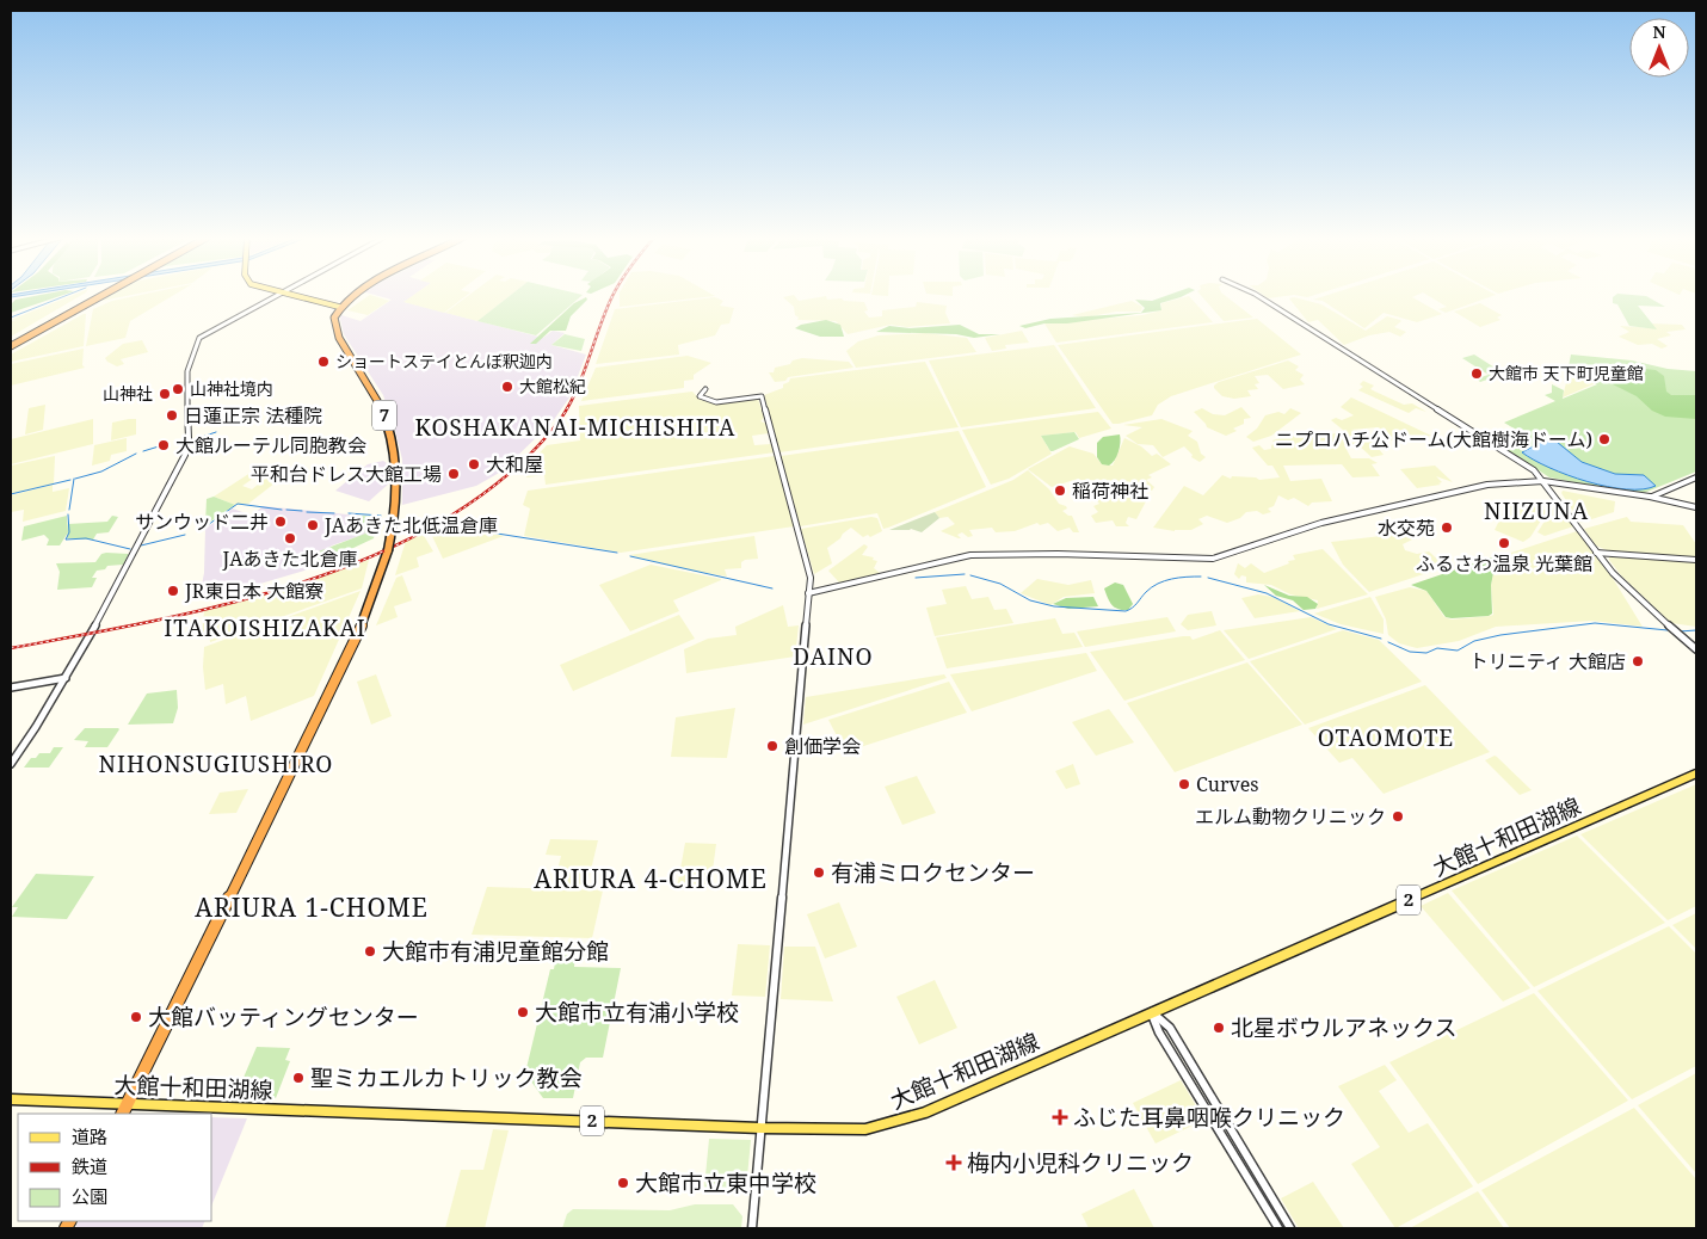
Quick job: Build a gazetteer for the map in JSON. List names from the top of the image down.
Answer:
{
  "streets": {
    "highway": ["7"],
    "main road": ["大館十和田湖線", "2"]
  },
  "crossings": [
    ["7", "大館十和田湖線"]
  ],
  "districts": [
    "KOSHAKANAI-MICHISHITA",
    "NIIZUNA",
    "ITAKOISHIZAKAI",
    "DAINO",
    "OTAOMOTE",
    "NIHONSUGIUSHIRO",
    "ARIURA 4-CHOME",
    "ARIURA 1-CHOME"
  ],
  "places": {
    "other": [
      "ショートステイとんぼ釈迦内",
      "大館市 天下町児童館",
      "大館松紀",
      "山神社境内",
      "山神社",
      "日蓮正宗 法種院",
      "ニプロハチ公ドーム(大館樹海ドーム)",
      "大館ルーテル同胞教会",
      "大和屋",
      "平和台ドレス大館工場",
      "稲荷神社",
      "サンウッド二井",
      "JAあきた北低温倉庫",
      "水交苑",
      "JAあきた北倉庫",
      "ふるさわ温泉 光葉館",
      "JR東日本 大館寮",
      "トリニティ 大館店",
      "創価学会",
      "Curves",
      "エルム動物クリニック",
      "有浦ミロクセンター",
      "大館市有浦児童館分館",
      "大館市立有浦小学校",
      "大館バッティングセンター",
      "北星ボウルアネックス",
      "聖ミカエルカトリック教会",
      "大館市立東中学校"
    ],
    "health": ["ふじた耳鼻咽喉クリニック", "梅内小児科クリニック"]
  },
  "legend": ["道路", "鉄道", "公園"],
  "north": "top"
}
